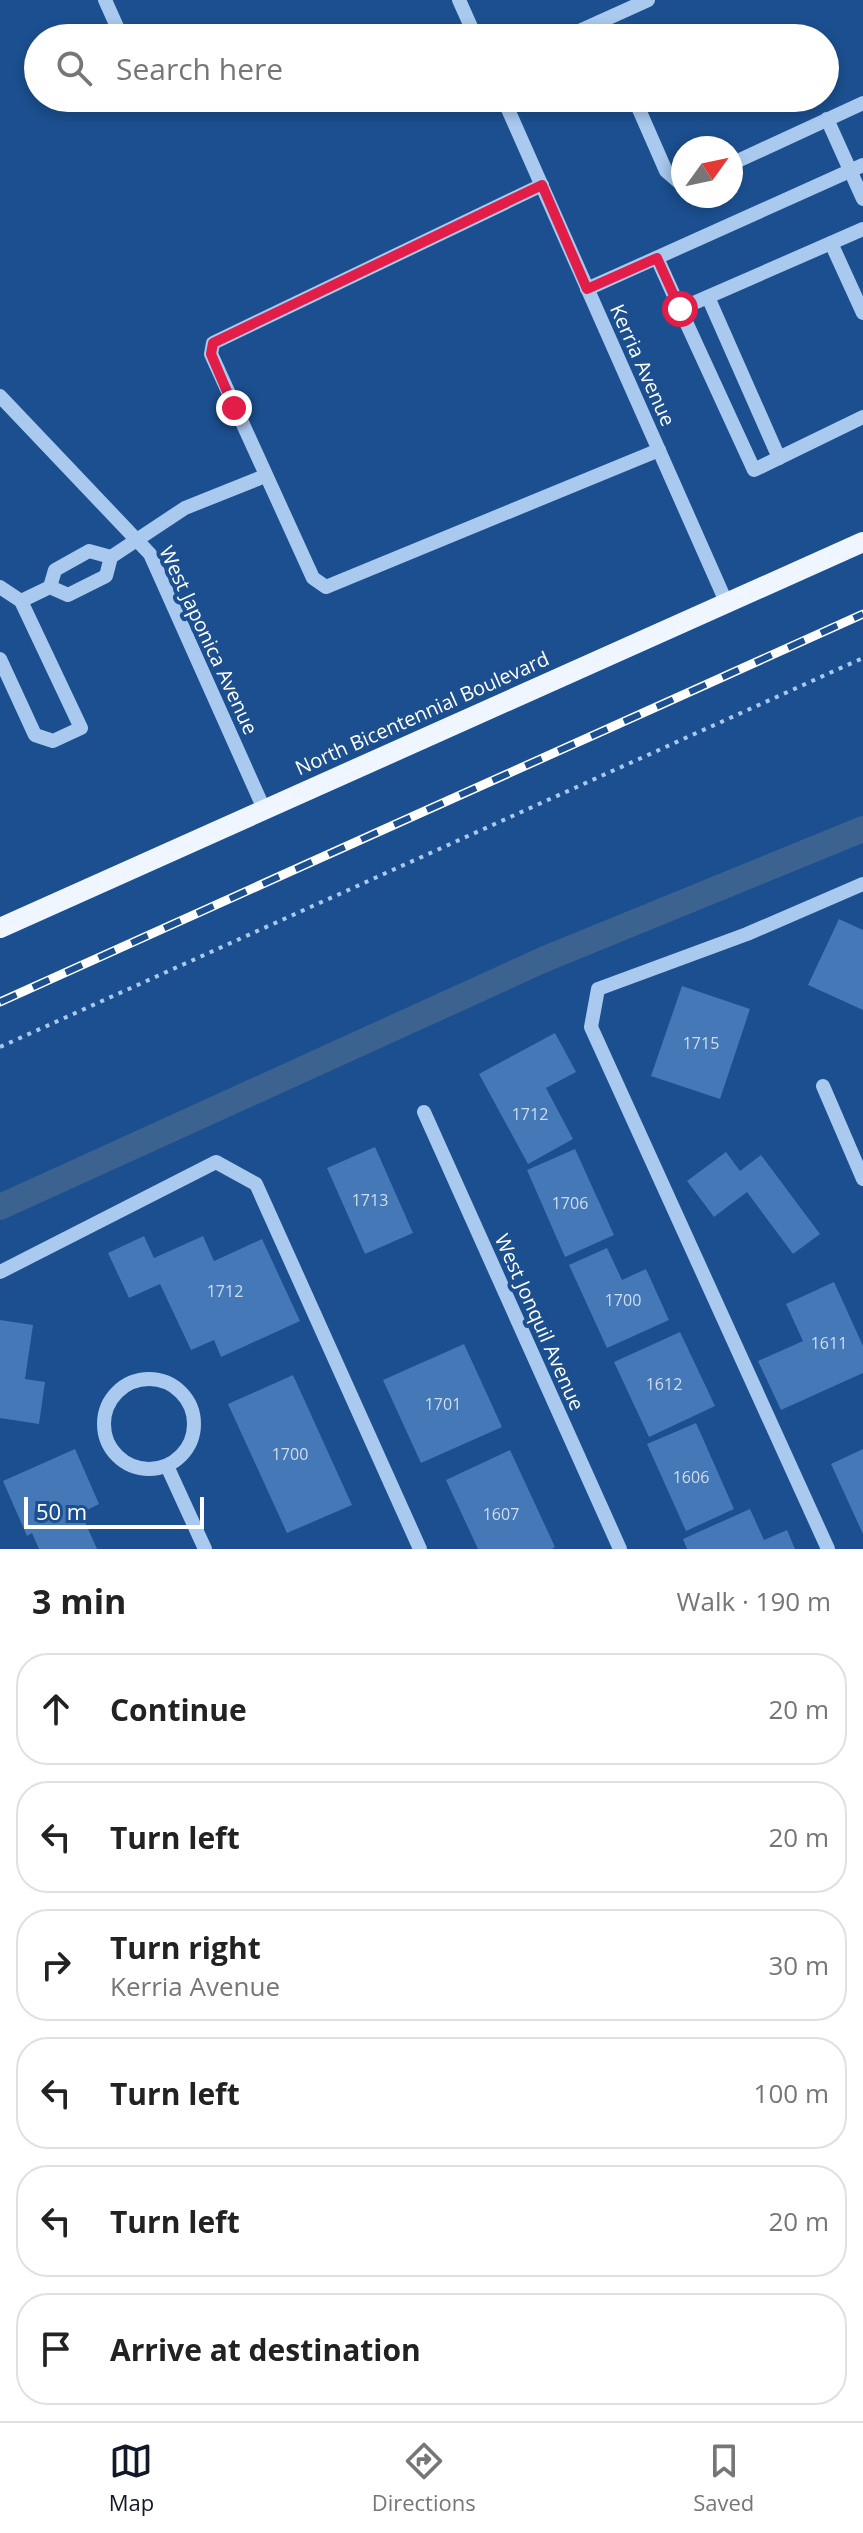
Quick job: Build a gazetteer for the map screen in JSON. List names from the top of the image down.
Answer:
{
  "streets": {
    "main road": ["North Bicentennial Boulevard"],
    "street": ["Kerria Avenue", "West Japonica Avenue", "West Jonquil Avenue"]
  },
  "crossings": [
    ["Kerria Avenue", "North Bicentennial Boulevard"],
    ["West Japonica Avenue", "North Bicentennial Boulevard"]
  ],
  "house_numbers": [
    "1715",
    "1712",
    "1713",
    "1706",
    "1712",
    "1700",
    "1611",
    "1612",
    "1701",
    "1700",
    "1606",
    "1607"
  ],
  "scale_bar": "50 m",
  "north": "top right",
  "page": {
    "search": "Search here",
    "scale": "50 m",
    "heading": ["3 min", "Walk · 190 m"],
    "list": [
      ["Continue", "20 m"],
      ["Turn left", "20 m"],
      ["Turn right", "Kerria Avenue", "30 m"],
      ["Turn left", "100 m"],
      ["Turn left", "20 m"],
      "Arrive at destination"
    ],
    "nav": ["Map", "Directions", "Saved"]
  }
}
